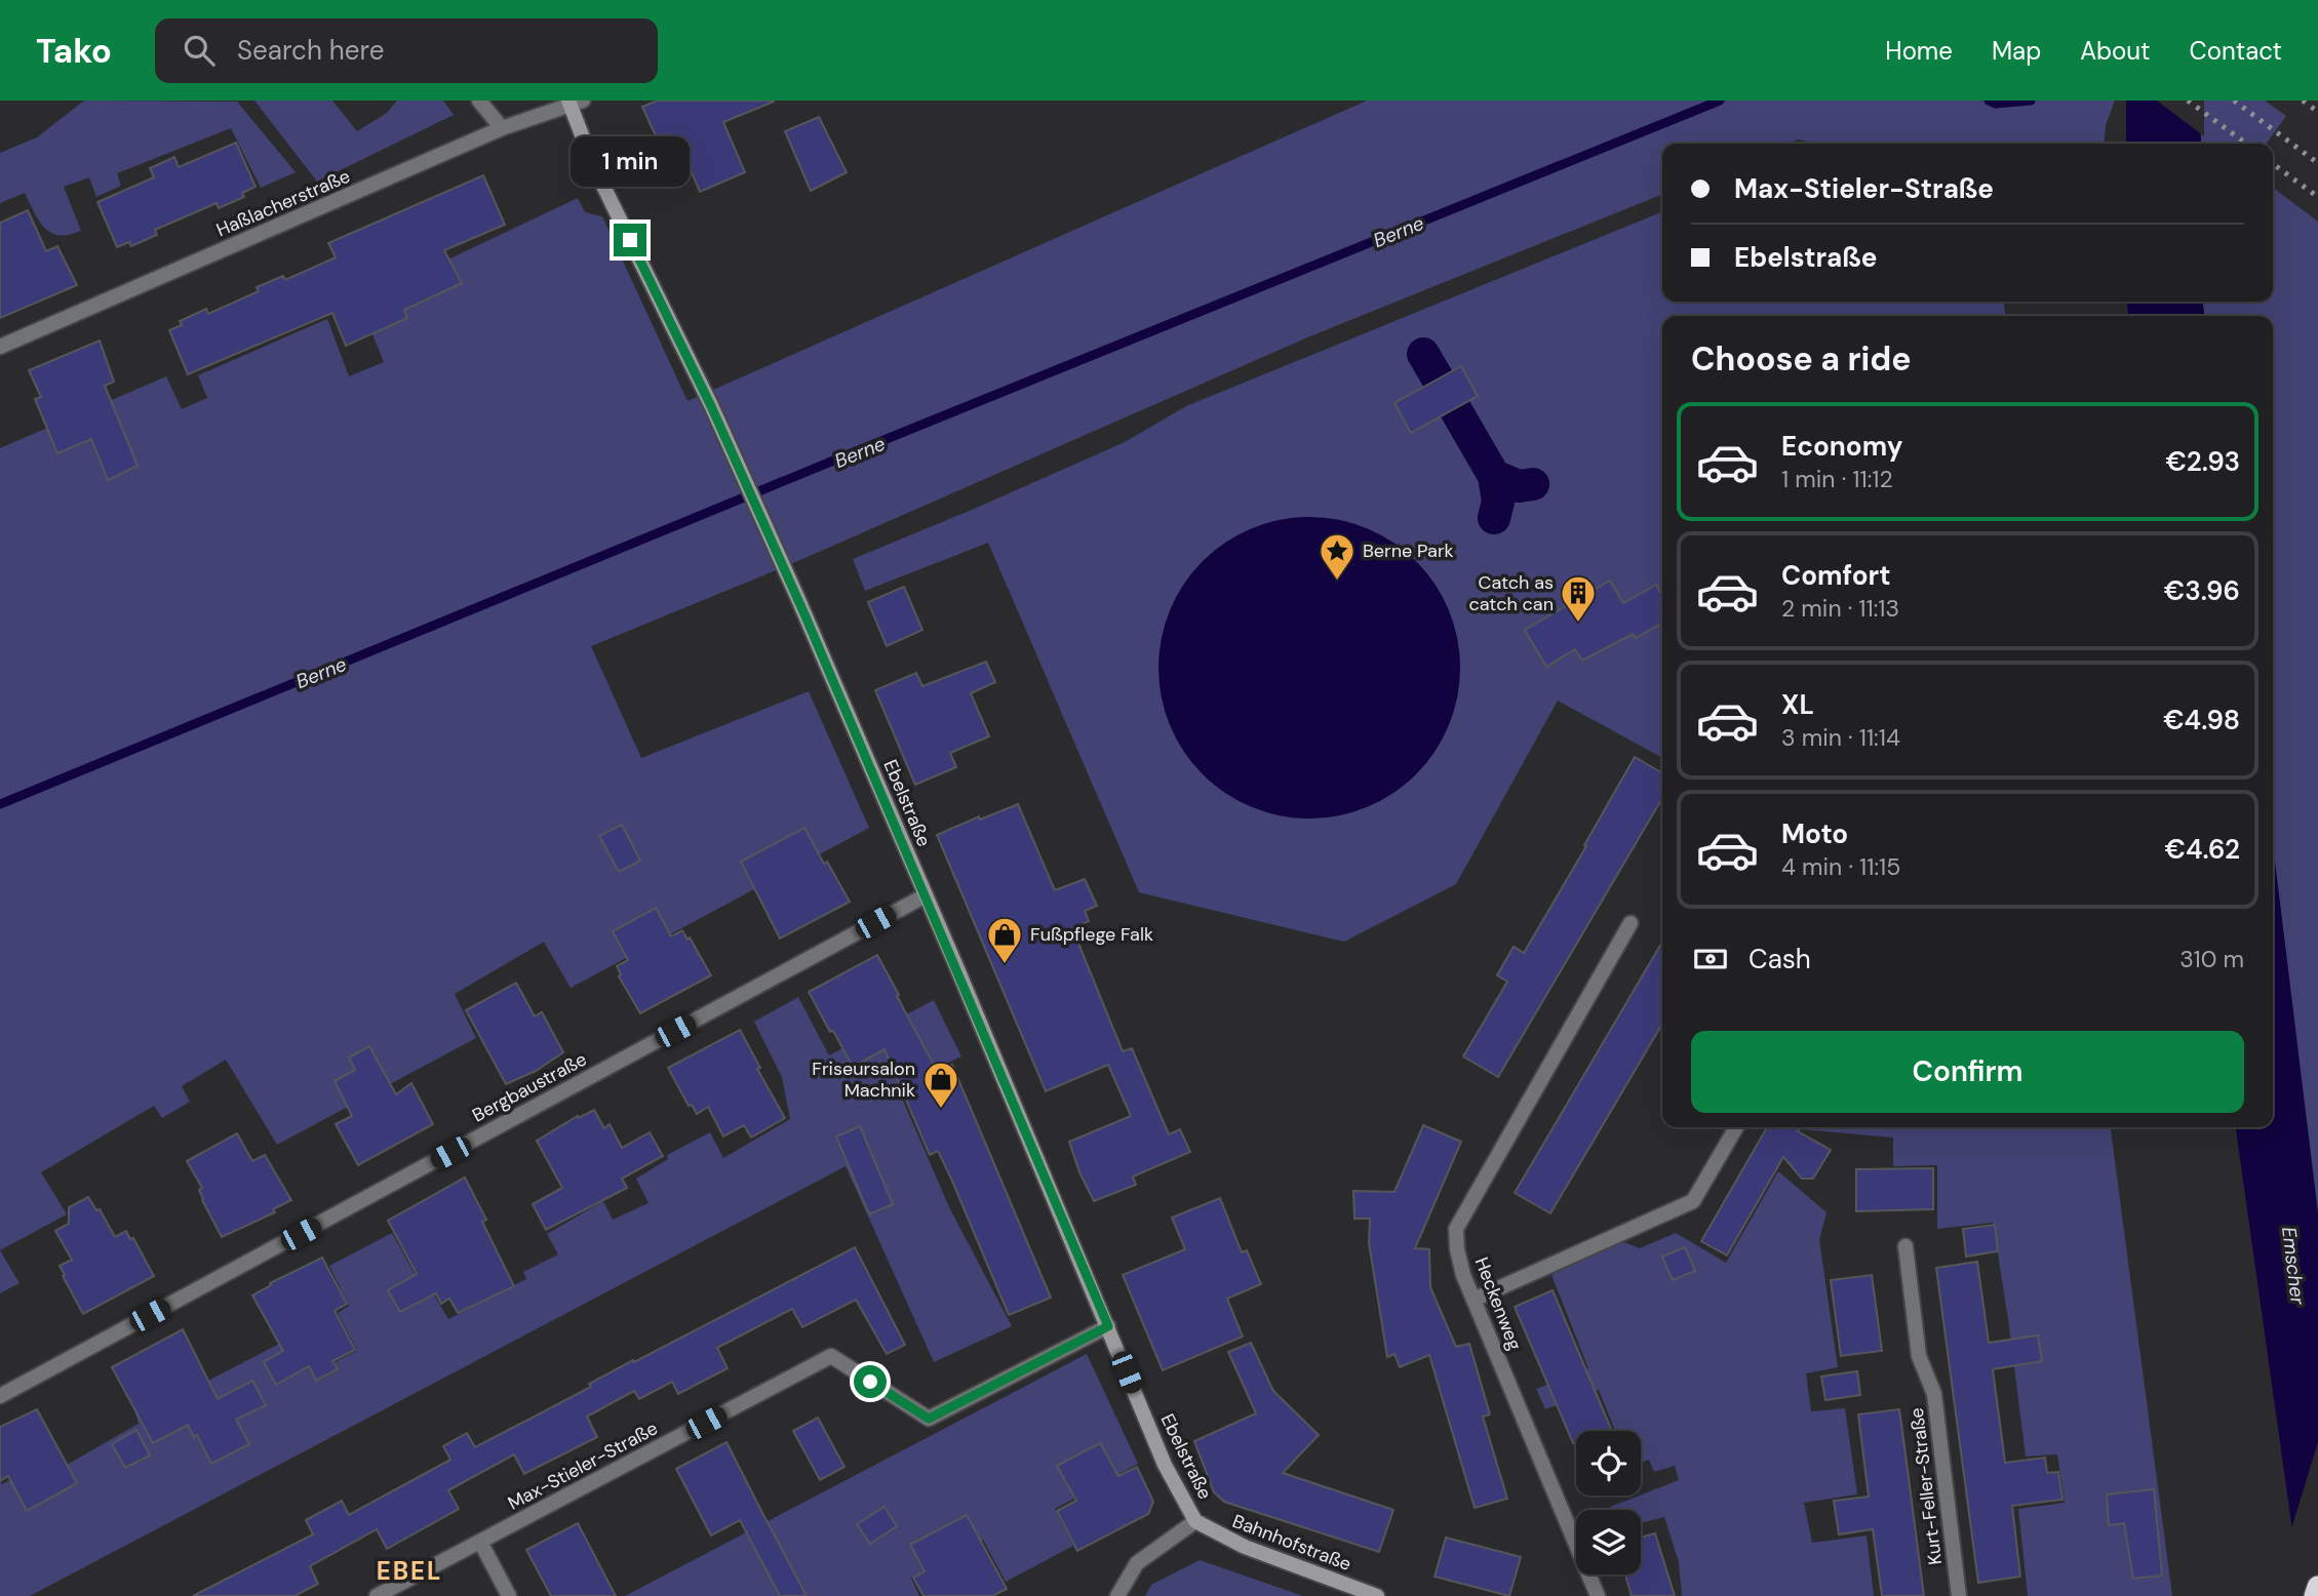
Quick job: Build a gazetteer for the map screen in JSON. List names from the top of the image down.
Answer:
{
  "streets": {
    "street": [
      "Haßlacherstraße",
      "Ebelstraße",
      "Bergbaustraße",
      "Heckenweg",
      "Max-Stieler-Straße",
      "Kurt-Feller-Straße",
      "Bahnhofstraße"
    ]
  },
  "crossings": [
    ["Haßlacherstraße", "Ebelstraße"],
    ["Ebelstraße", "Bergbaustraße"],
    ["Ebelstraße", "Max-Stieler-Straße"],
    ["Ebelstraße", "Bahnhofstraße"]
  ],
  "districts": ["EBEL"],
  "water": ["Berne", "Emscher"],
  "places": {
    "place": ["Berne Park"],
    "building": ["Catch as catch can"],
    "shop": ["Fußpflege Falk", "Friseursalon Machnik"]
  },
  "page": {
    "header": "Tako",
    "search": "Search here",
    "nav": [
      "Home",
      "Map",
      "About",
      "Contact"
    ],
    "bubble": "1 min",
    "banner": ["Max-Stieler-Straße", "Ebelstraße"],
    "heading": "Choose a ride",
    "list": [
      {
        "name": "Economy",
        "note": "1 min · 11:12",
        "value": "€2.93"
      },
      {
        "name": "Comfort",
        "note": "2 min · 11:13",
        "value": "€3.96"
      },
      {
        "name": "XL",
        "note": "3 min · 11:14",
        "value": "€4.98"
      },
      {
        "name": "Moto",
        "note": "4 min · 11:15",
        "value": "€4.62"
      }
    ],
    "pay": ["Cash", "310 m"],
    "buttons": "Confirm"
  }
}
